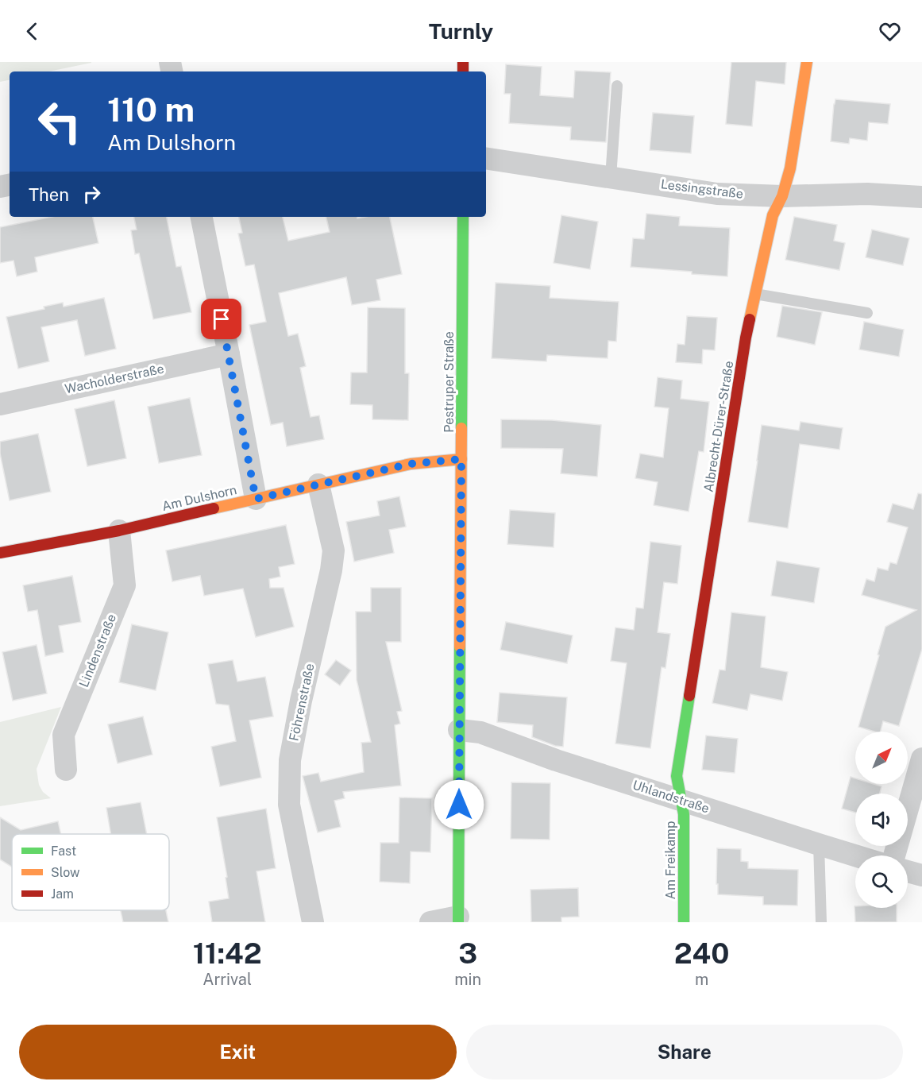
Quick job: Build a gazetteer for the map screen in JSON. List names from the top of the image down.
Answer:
{
  "streets": {
    "street": [
      "Lessingstraße",
      "Wacholderstraße",
      "Pestruper Straße",
      "Albrecht-Dürer-Straße",
      "Am Dulshorn",
      "Lindenstraße",
      "Föhrenstraße",
      "Uhlandstraße",
      "Am Freikamp"
    ]
  },
  "crossings": [
    ["Lessingstraße", "Albrecht-Dürer-Straße"],
    ["Pestruper Straße", "Am Dulshorn"],
    ["Pestruper Straße", "Uhlandstraße"],
    ["Albrecht-Dürer-Straße", "Uhlandstraße"],
    ["Albrecht-Dürer-Straße", "Am Freikamp"],
    ["Am Dulshorn", "Lindenstraße"],
    ["Am Dulshorn", "Föhrenstraße"],
    ["Uhlandstraße", "Am Freikamp"]
  ],
  "legend": ["Fast", "Slow", "Jam"],
  "north": "top right",
  "page": {
    "header": "Turnly",
    "turn": ["110 m", "Am Dulshorn"],
    "then": "Then",
    "eta": [
      "11:42",
      "Arrival",
      "3",
      "min",
      "240",
      "m"
    ],
    "buttons": ["Exit", "Share"]
  }
}
